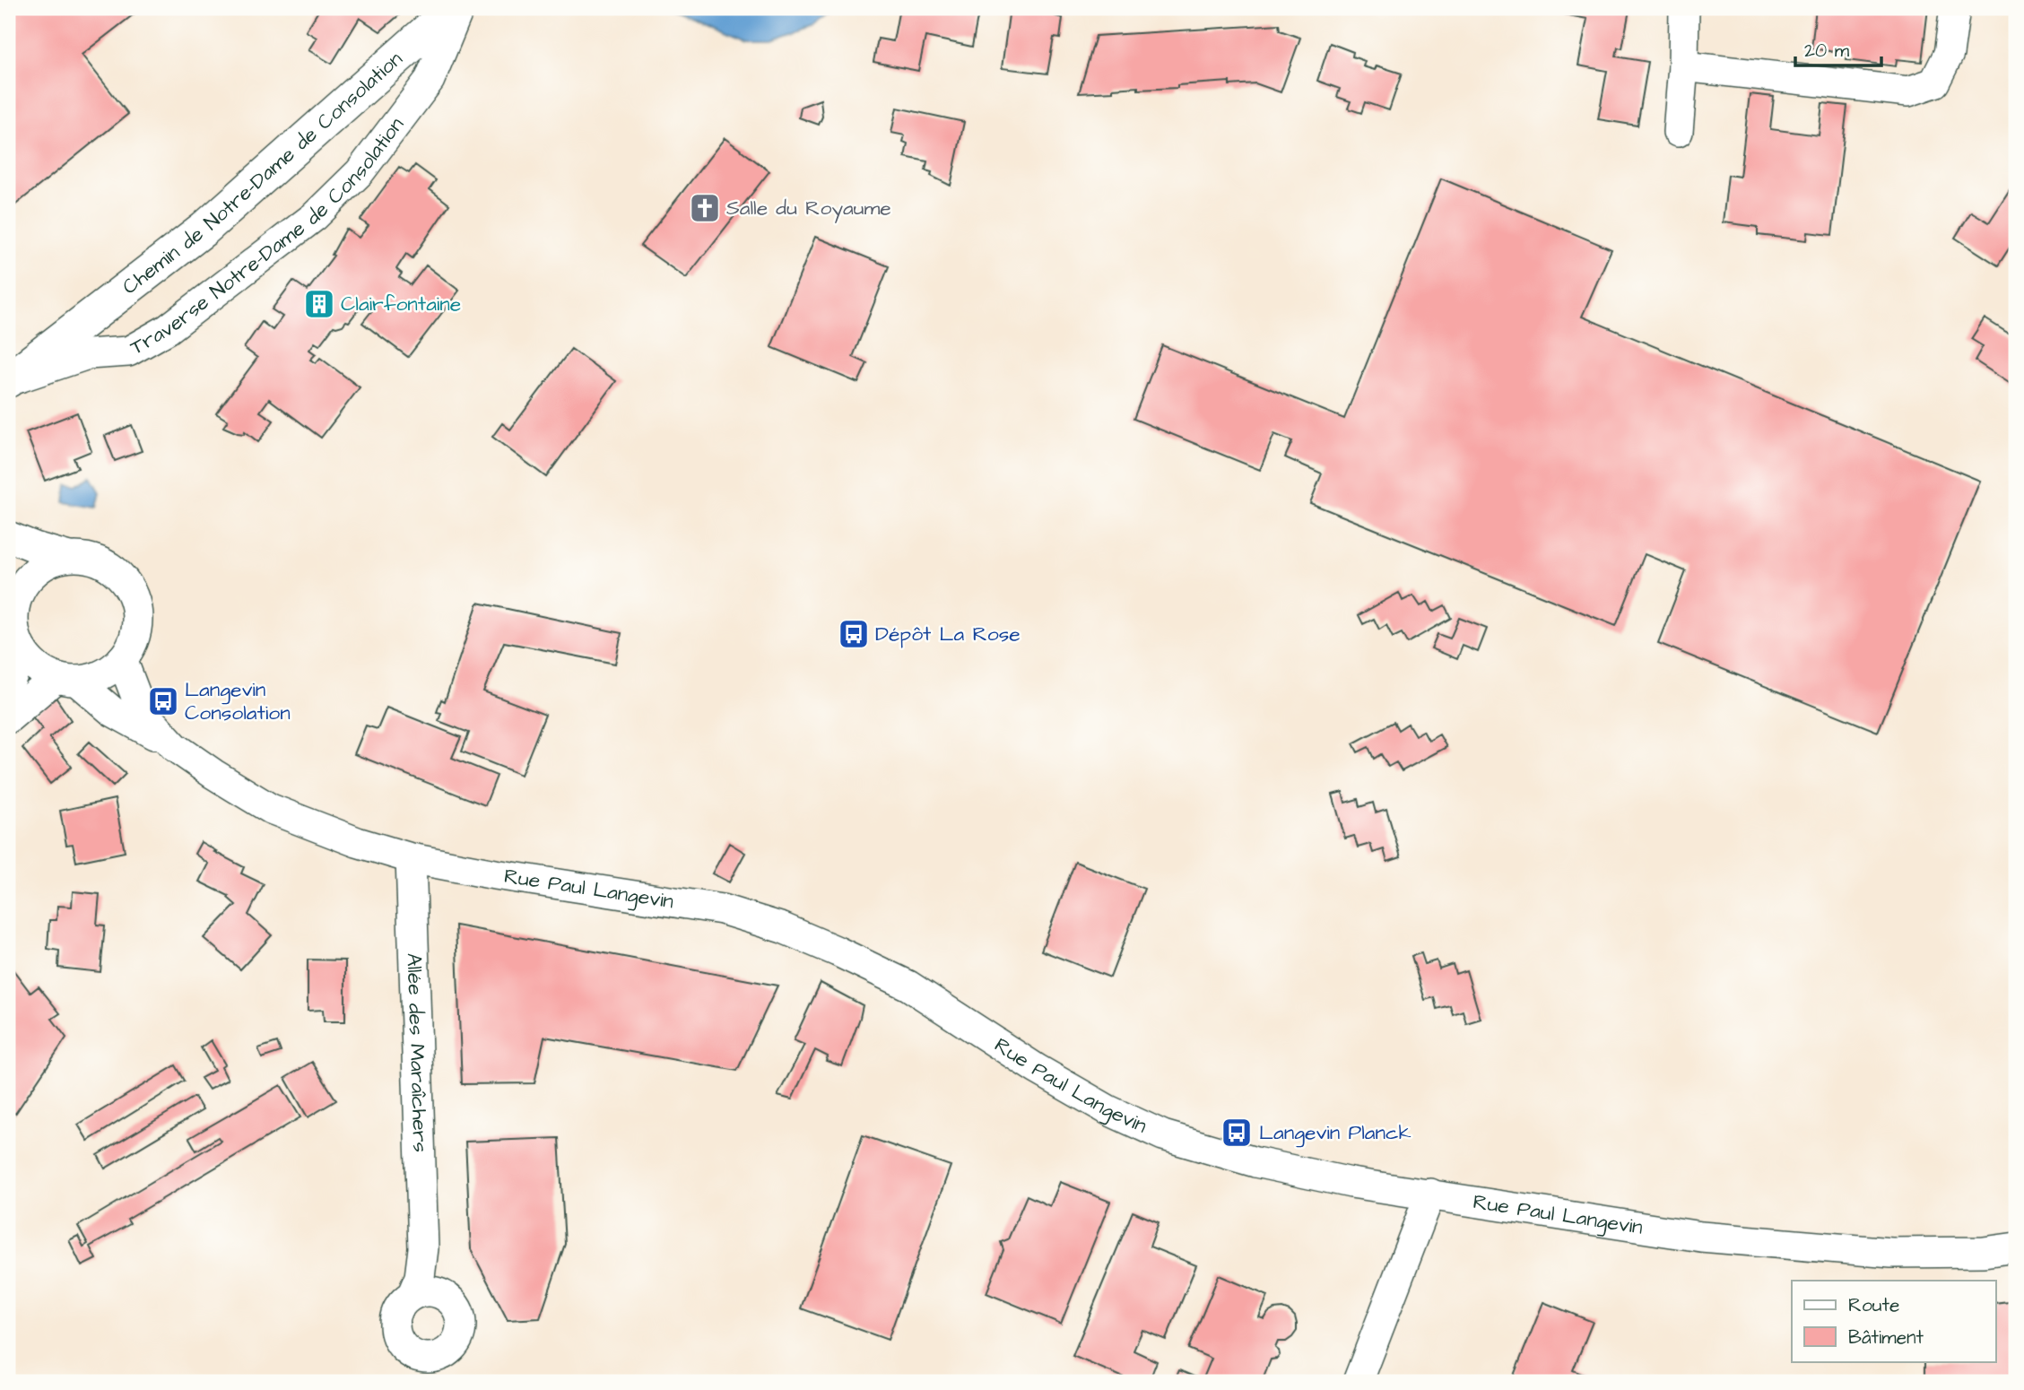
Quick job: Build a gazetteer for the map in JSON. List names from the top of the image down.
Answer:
{
  "streets": {
    "street": [
      "Chemin de Notre-Dame de Consolation",
      "Traverse Notre-Dame de Consolation",
      "Rue Paul Langevin",
      "Allée des Maraîchers"
    ]
  },
  "crossings": [
    ["Chemin de Notre-Dame de Consolation", "Traverse Notre-Dame de Consolation"],
    ["Rue Paul Langevin", "Allée des Maraîchers"]
  ],
  "places": {
    "church": ["Salle du Royaume"],
    "building": ["Clairfontaine"],
    "bus stop": ["Dépôt La Rose", "Langevin Consolation", "Langevin Planck"]
  },
  "legend": ["Route", "Bâtiment"],
  "scale_bar": "20 m"
}
